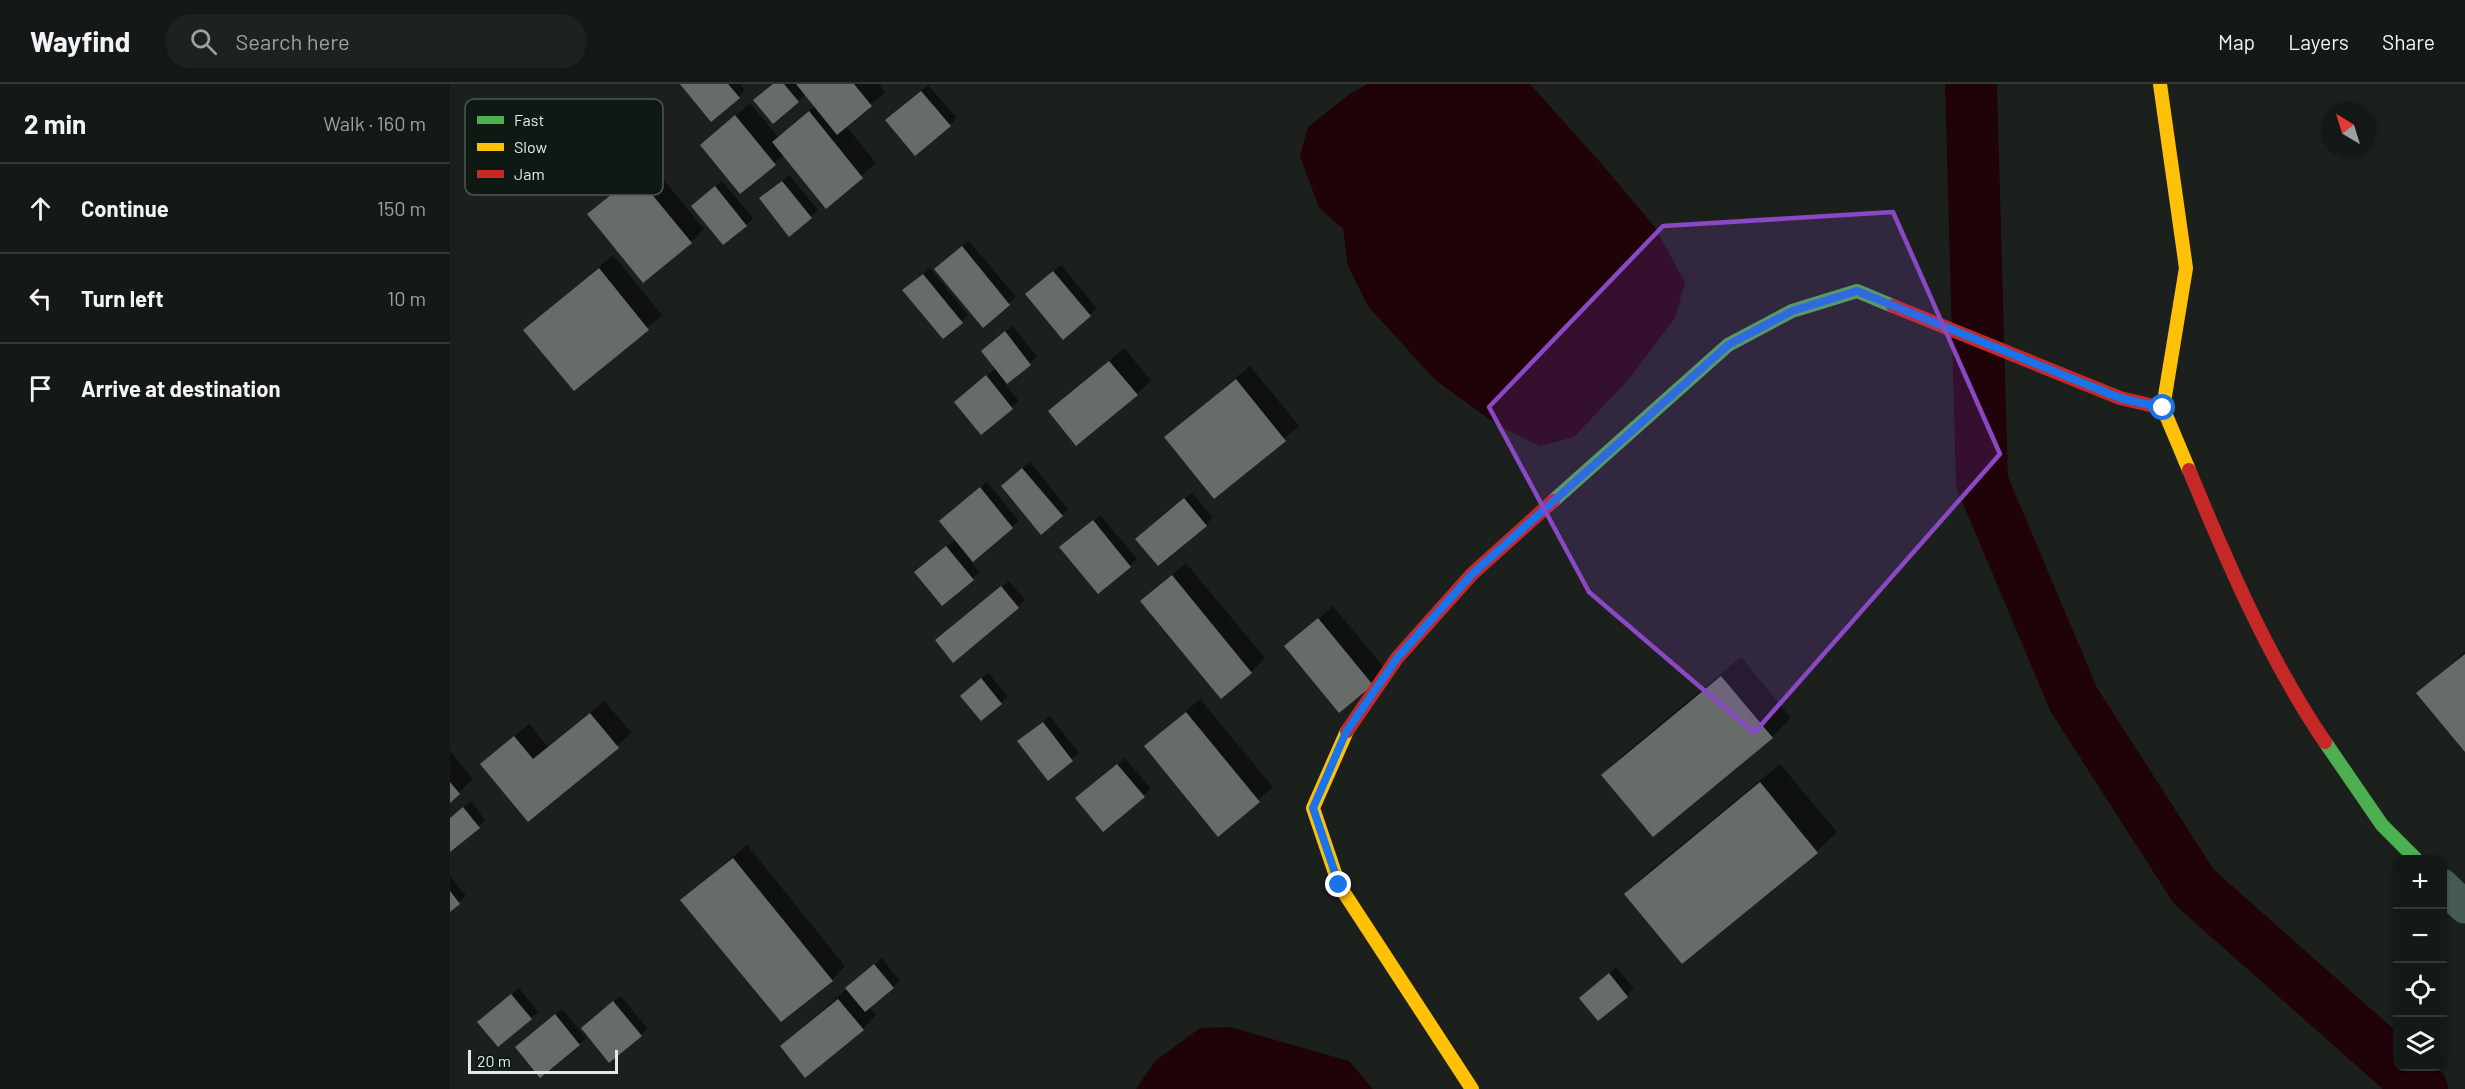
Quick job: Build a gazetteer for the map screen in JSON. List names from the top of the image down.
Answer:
{
  "legend": ["Fast", "Slow", "Jam"],
  "scale_bar": "20 m",
  "north": "top left",
  "page": {
    "header": "Wayfind",
    "search": "Search here",
    "nav": ["Map", "Layers", "Share"],
    "heading": ["2 min", "Walk · 160 m"],
    "list": [
      ["Continue", "150 m"],
      ["Turn left", "10 m"],
      "Arrive at destination"
    ],
    "map_buttons": ["+", "−"],
    "scale": "20 m"
  }
}
